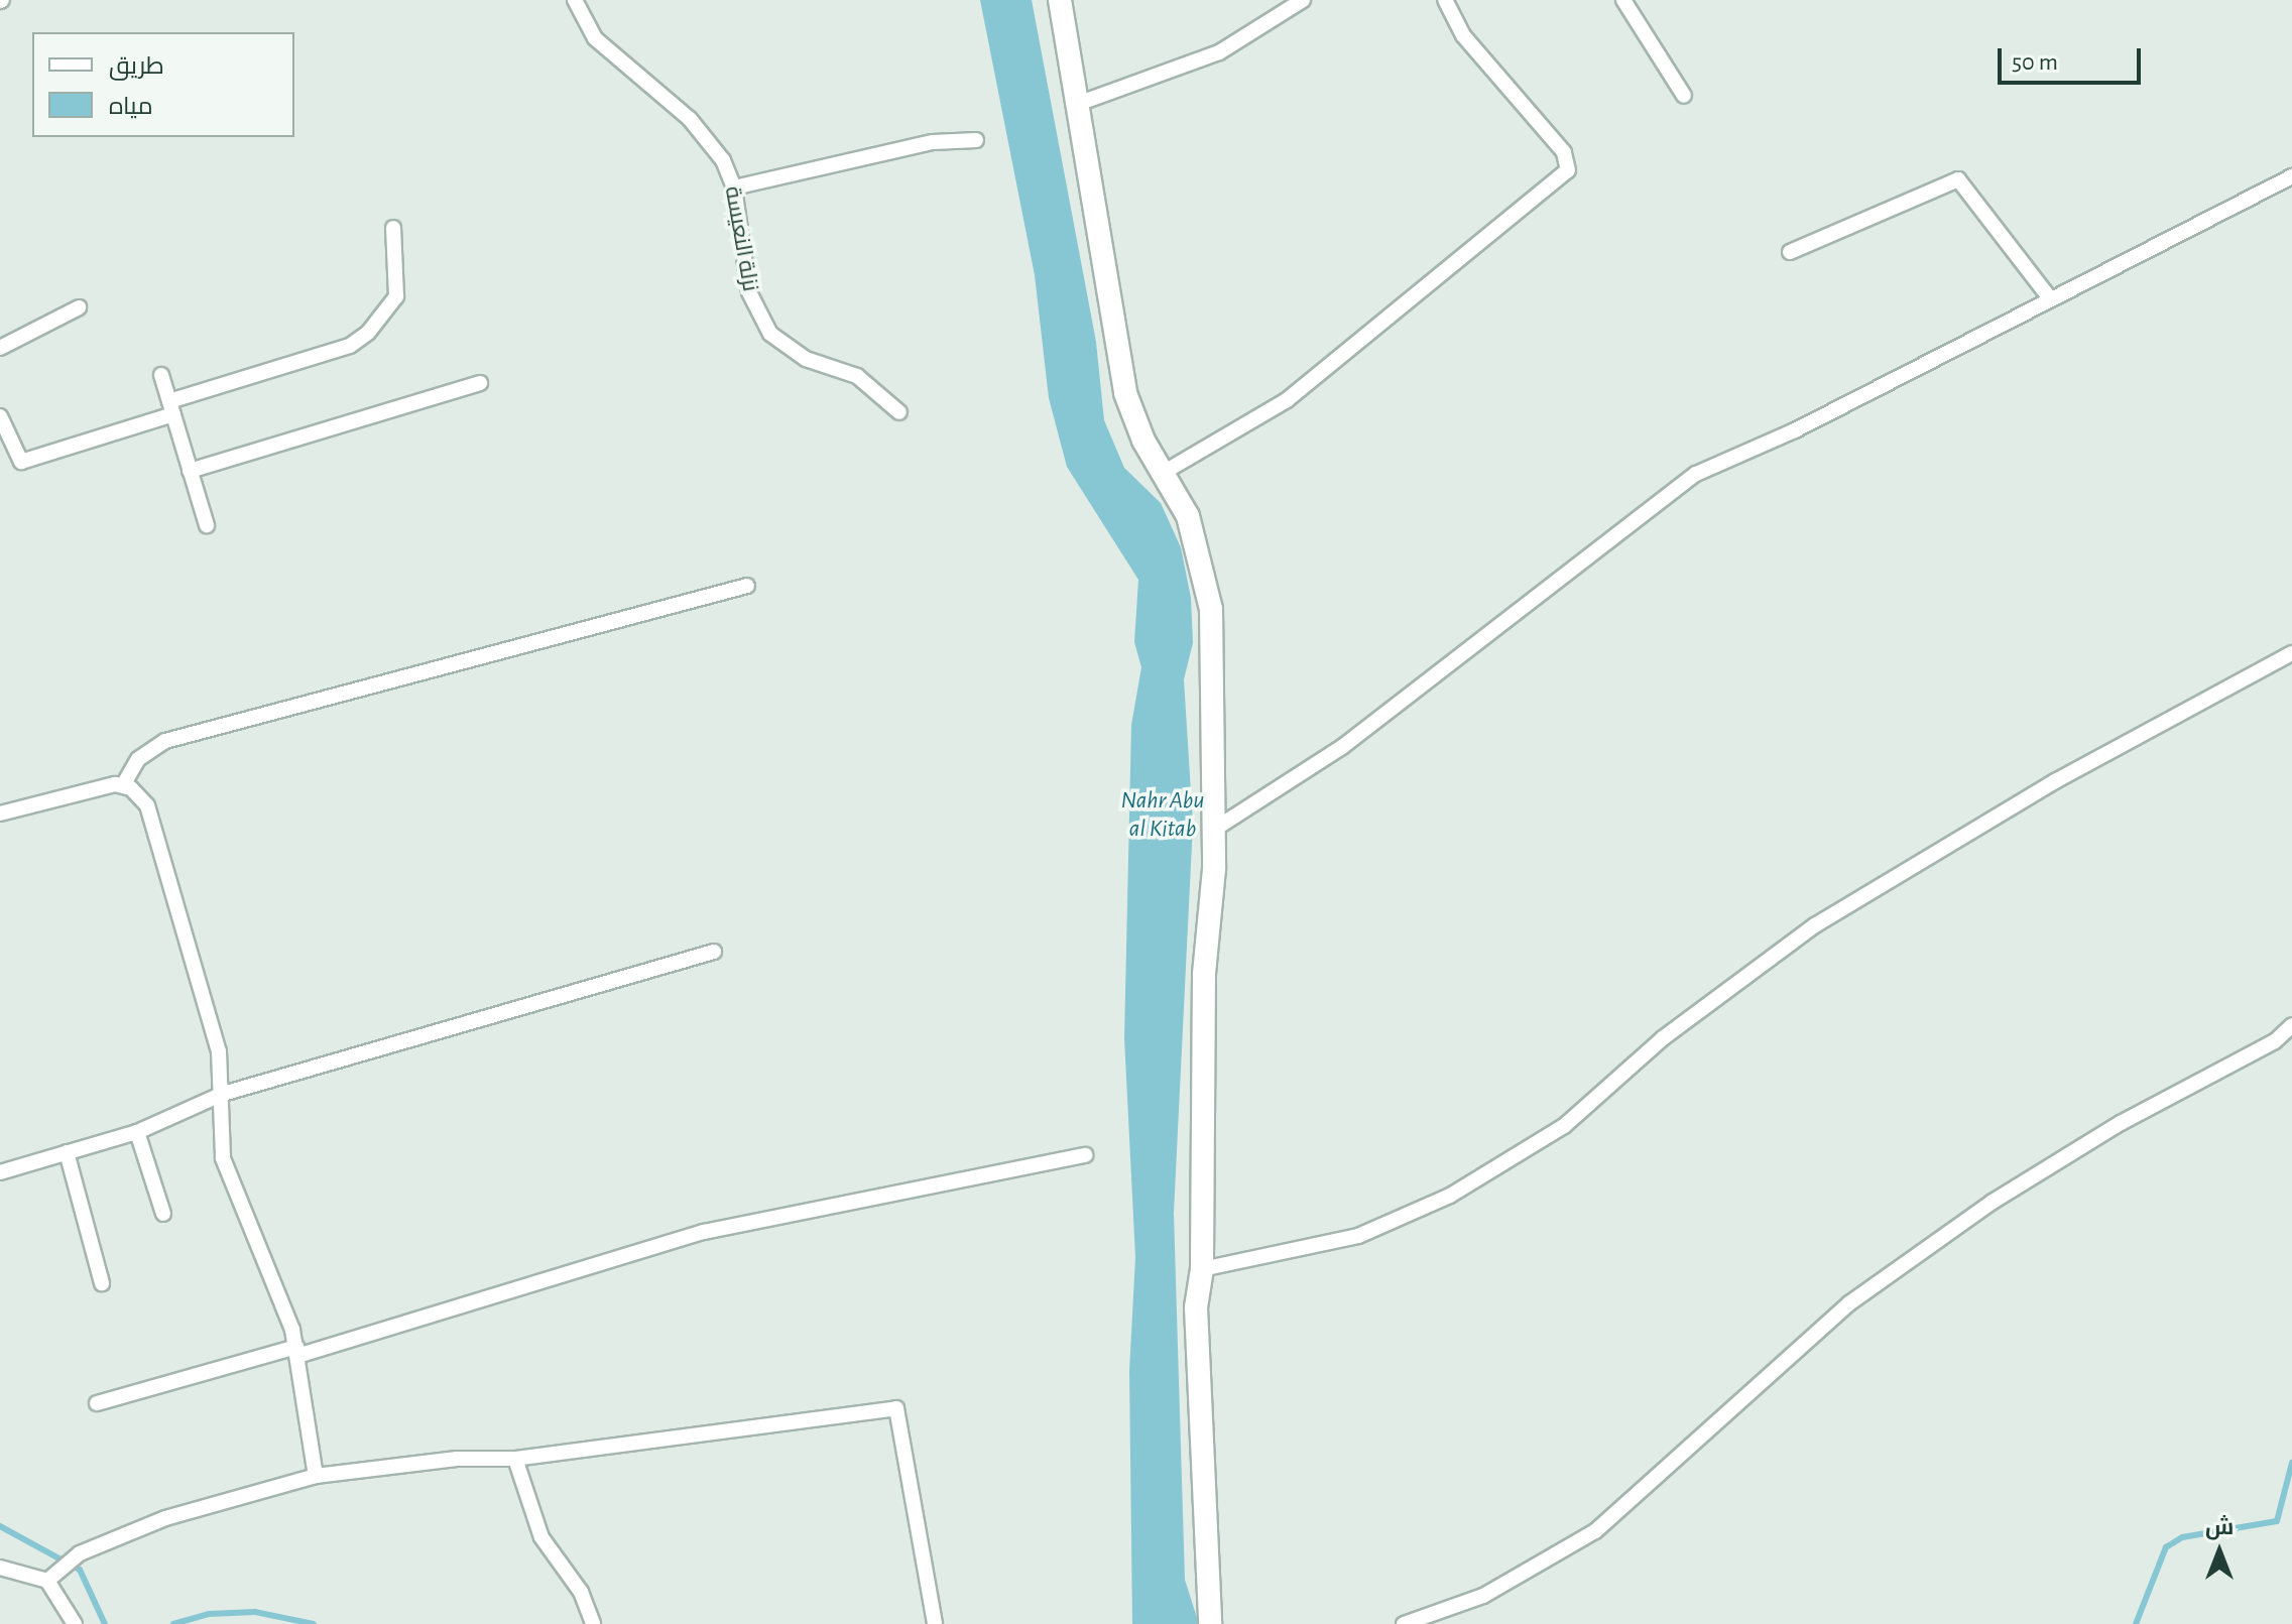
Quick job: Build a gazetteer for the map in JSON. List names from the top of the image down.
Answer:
{
  "streets": {
    "street": ["نزلة النعيسة"]
  },
  "water": ["Nahr Abu al Kitab"],
  "legend": ["طريق", "مياه"],
  "scale_bar": "50 m",
  "north": "top"
}
